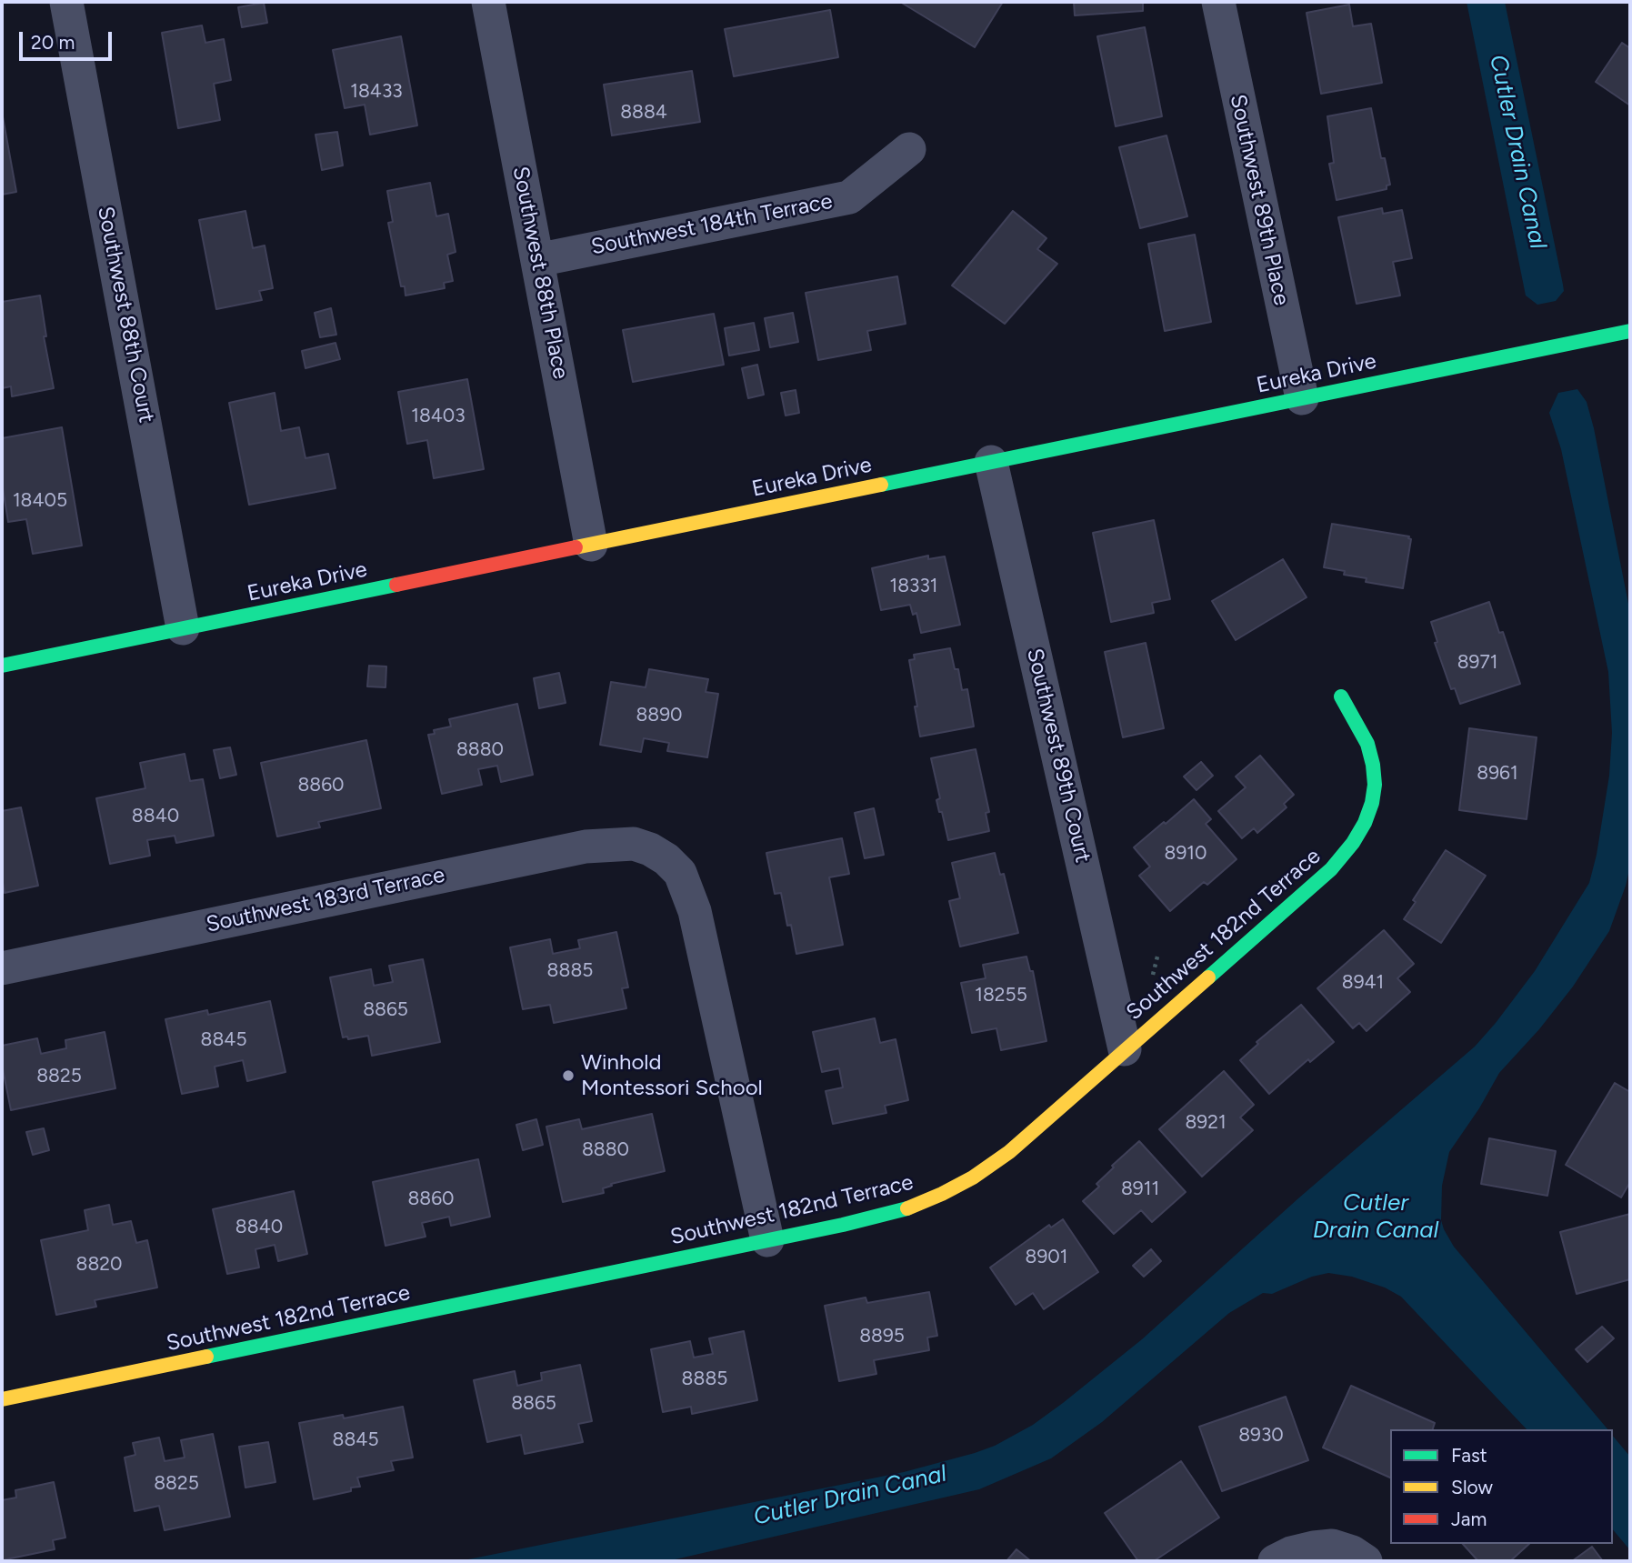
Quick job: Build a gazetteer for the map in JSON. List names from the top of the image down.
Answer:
{
  "streets": {
    "main road": ["Eureka Drive", "Southwest 182nd Terrace"],
    "street": [
      "Southwest 89th Place",
      "Southwest 184th Terrace",
      "Southwest 88th Place",
      "Southwest 88th Court",
      "Southwest 89th Court",
      "Southwest 183rd Terrace"
    ]
  },
  "crossings": [
    ["Southwest 89th Place", "Eureka Drive"],
    ["Southwest 184th Terrace", "Southwest 88th Place"],
    ["Southwest 88th Place", "Eureka Drive"],
    ["Southwest 88th Court", "Eureka Drive"],
    ["Eureka Drive", "Southwest 89th Court"],
    ["Southwest 89th Court", "Southwest 182nd Terrace"],
    ["Southwest 183rd Terrace", "Southwest 182nd Terrace"]
  ],
  "water": ["Cutler Drain Canal"],
  "places": ["Winhold Montessori School"],
  "house_numbers": [
    "18433",
    "8884",
    "18403",
    "18405",
    "18331",
    "8971",
    "8890",
    "8880",
    "8961",
    "8860",
    "8840",
    "8910",
    "8885",
    "8941",
    "18255",
    "8865",
    "8845",
    "8825",
    "8921",
    "8880",
    "8911",
    "8860",
    "8840",
    "8901",
    "8820",
    "8895",
    "8885",
    "8865",
    "8930",
    "8845",
    "8825"
  ],
  "legend": ["Fast", "Slow", "Jam"],
  "scale_bar": "20 m"
}
